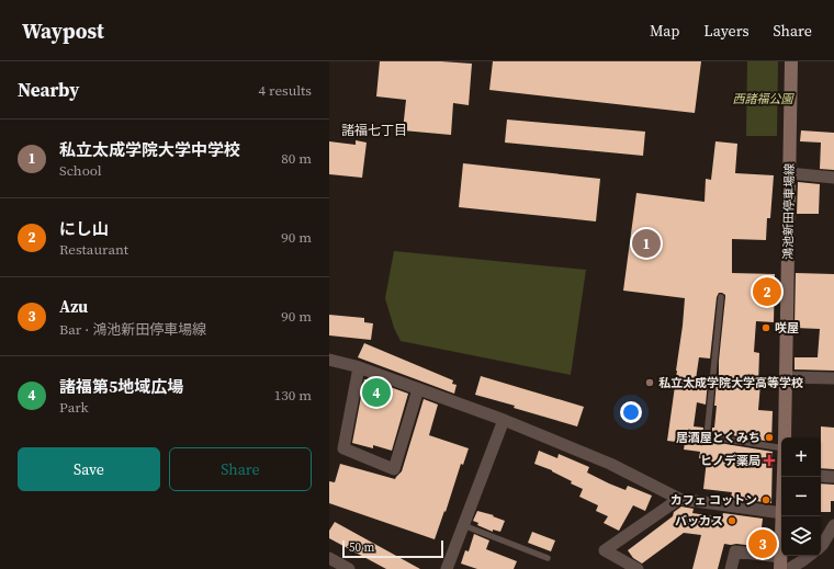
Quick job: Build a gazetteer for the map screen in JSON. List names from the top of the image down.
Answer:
{
  "streets": {
    "main road": ["鴻池新田停車場線"]
  },
  "districts": ["諸福七丁目"],
  "parks": ["西諸福公園"],
  "places": {
    "other": [
      "咲屋",
      "私立太成学院大学高等学校",
      "居酒屋とくみち",
      "カフェ コットン",
      "バッカス"
    ],
    "health": ["ヒノデ薬局"]
  },
  "scale_bar": "50 m",
  "page": {
    "header": "Waypost",
    "nav": ["Map", "Layers", "Share"],
    "heading": ["Nearby", "4 results"],
    "list": [
      {
        "mark": "1",
        "name": "私立太成学院大学中学校",
        "note": "School",
        "value": "80 m"
      },
      {
        "mark": "2",
        "name": "にし山",
        "note": "Restaurant",
        "value": "90 m"
      },
      {
        "mark": "3",
        "name": "Azu",
        "note": "Bar · 鴻池新田停車場線",
        "value": "90 m"
      },
      {
        "mark": "4",
        "name": "諸福第5地域広場",
        "note": "Park",
        "value": "130 m"
      }
    ],
    "pins": [
      "1",
      "2",
      "4",
      "3"
    ],
    "buttons": ["Save", "Share"],
    "map_buttons": ["+", "−"],
    "scale": "50 m"
  }
}
